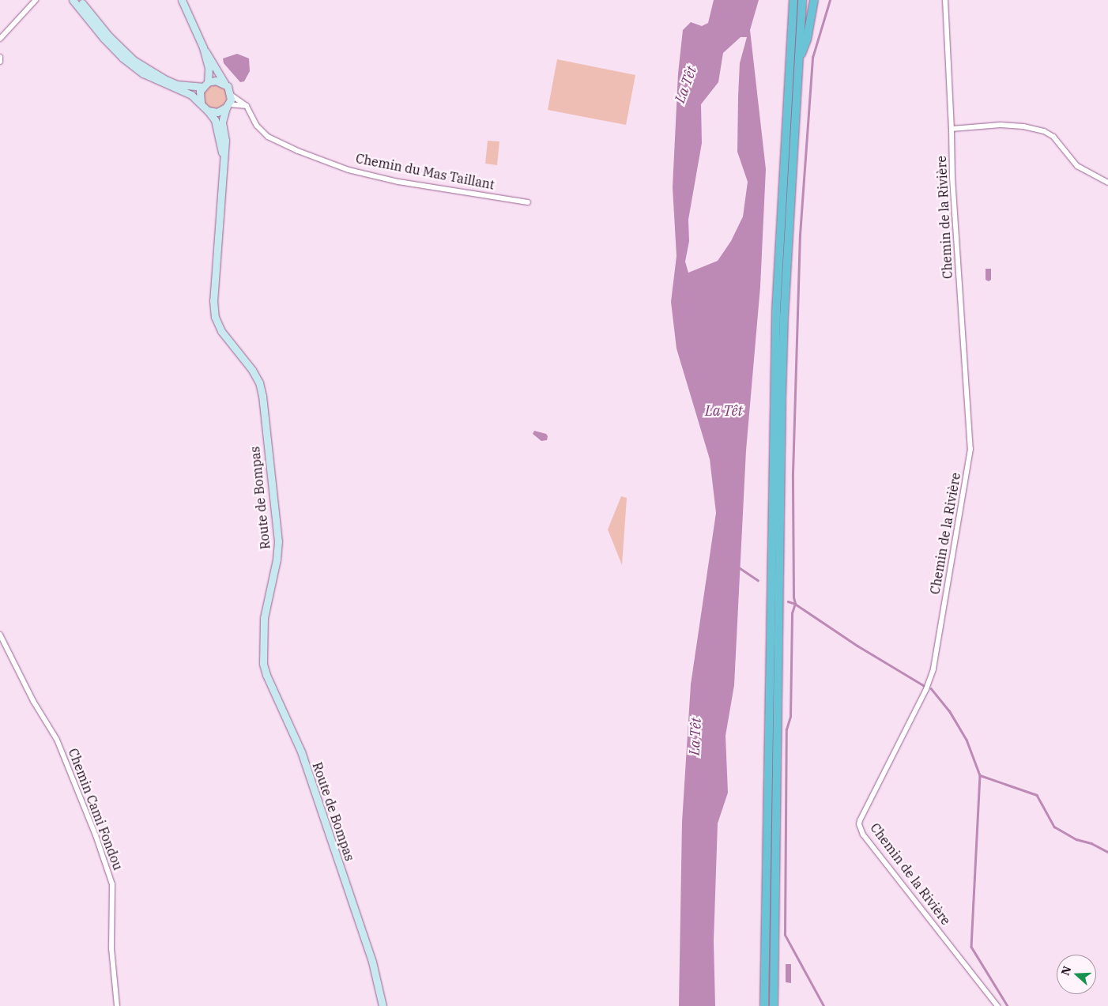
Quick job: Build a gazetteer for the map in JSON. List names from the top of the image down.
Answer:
{
  "streets": {
    "main road": ["Route de Bompas"],
    "street": ["Chemin du Mas Taillant", "Chemin de la Rivière", "Chemin Cami Fondou"]
  },
  "water": ["La Têt"],
  "north": "left"
}
